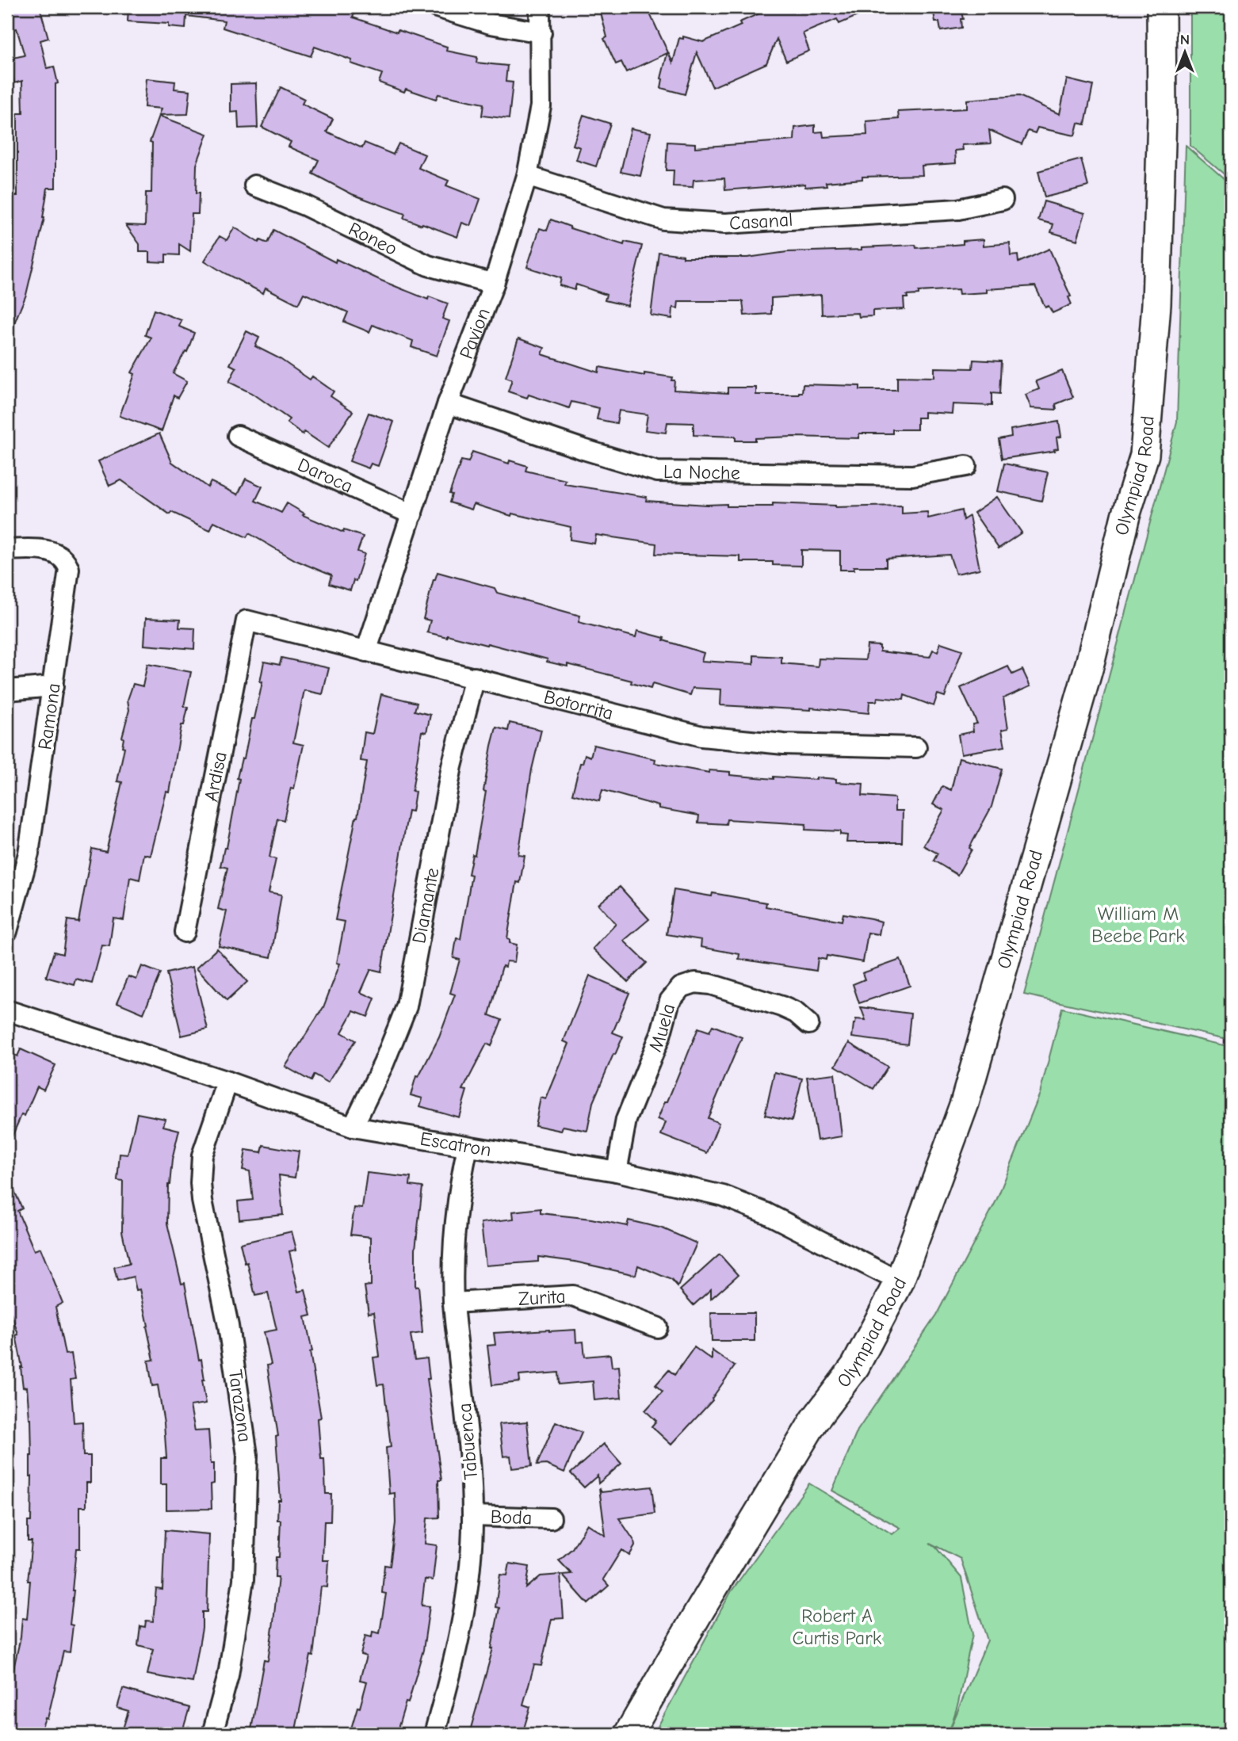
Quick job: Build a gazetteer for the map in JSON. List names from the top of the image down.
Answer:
{
  "streets": {
    "main road": ["Olympiad Road"],
    "street": [
      "Casanal",
      "Roneo",
      "Pavion",
      "La Noche",
      "Daroca",
      "Botorrita",
      "Ramona",
      "Ardisa",
      "Diamante",
      "Muela",
      "Escatron",
      "Zurita",
      "Tarazona",
      "Tabuenca",
      "Boda"
    ]
  },
  "crossings": [
    ["Casanal", "Pavion"],
    ["Roneo", "Pavion"],
    ["Pavion", "La Noche"],
    ["Pavion", "Daroca"],
    ["Pavion", "Botorrita"],
    ["Olympiad Road", "Escatron"],
    ["Botorrita", "Ardisa"],
    ["Botorrita", "Diamante"],
    ["Diamante", "Escatron"],
    ["Muela", "Escatron"],
    ["Escatron", "Tarazona"],
    ["Escatron", "Tabuenca"],
    ["Zurita", "Tabuenca"],
    ["Tabuenca", "Boda"]
  ],
  "parks": ["William M Beebe Park", "Robert A Curtis Park"],
  "north": "top"
}
